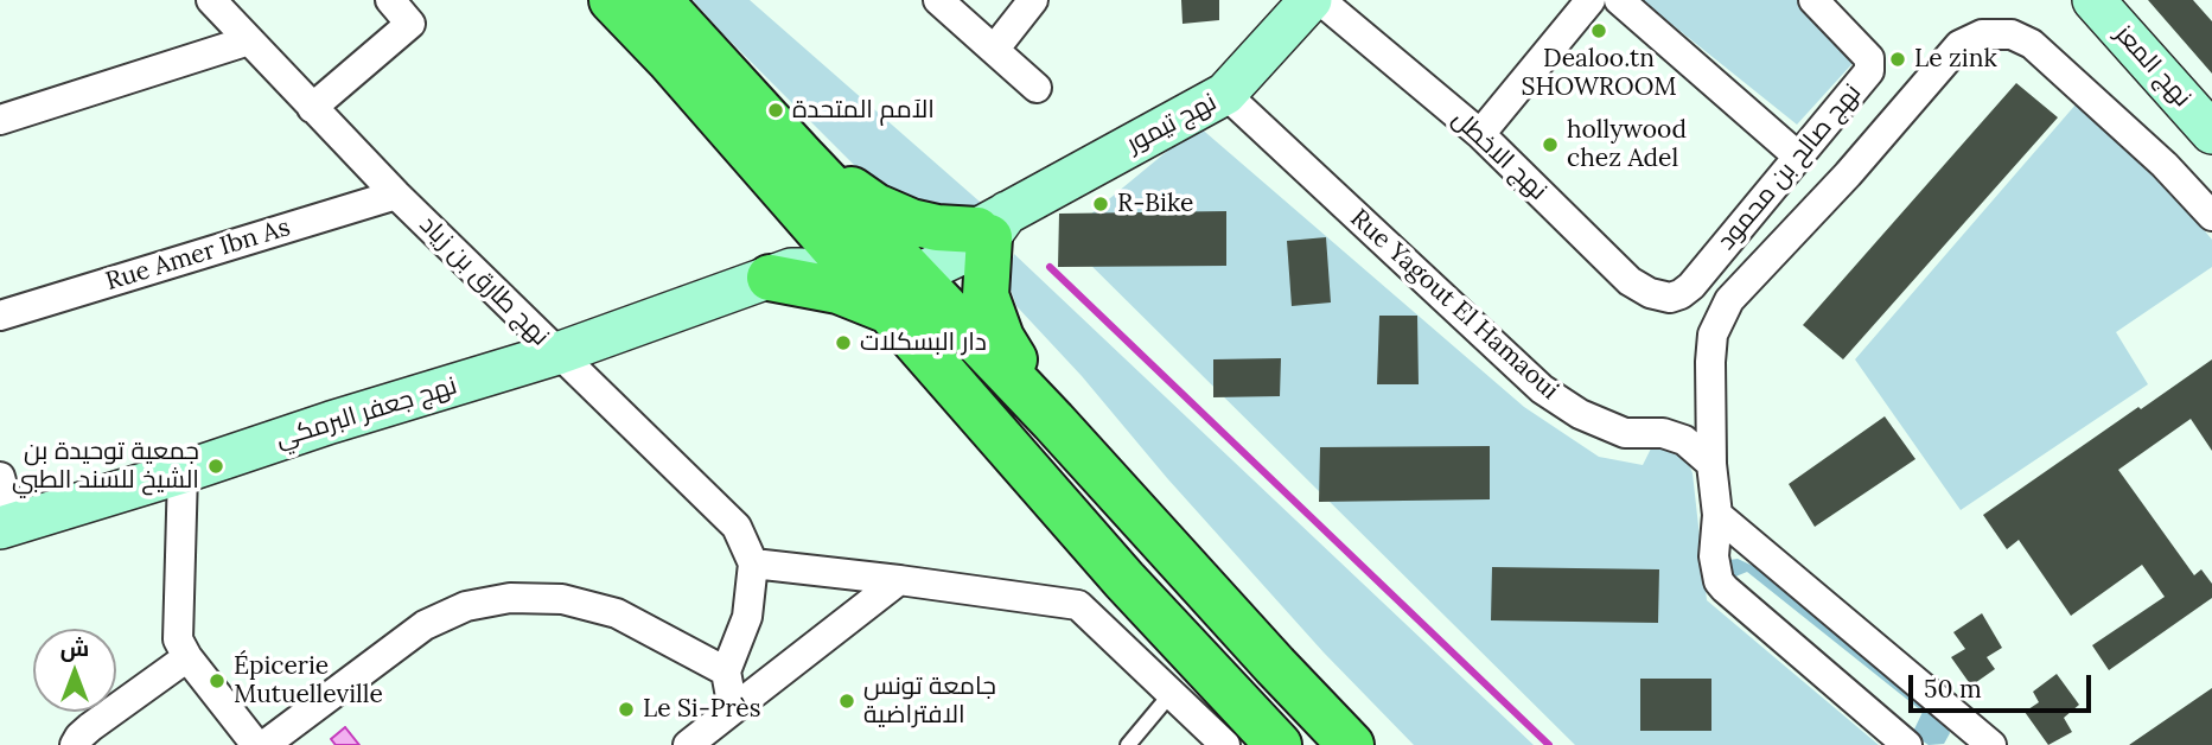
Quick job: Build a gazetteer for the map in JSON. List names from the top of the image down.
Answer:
{
  "streets": {
    "street": [
      "نهج المعز",
      "نهج تيمور",
      "نهج الاخطل",
      "نهج صالح بن محمود",
      "Rue Amer Ibn As",
      "نهج طارق بن زياد",
      "Rue Yagout El Hamaoui",
      "نهج جعفر البرمكي"
    ]
  },
  "crossings": [
    ["نهج تيمور", "Rue Yagout El Hamaoui"],
    ["نهج تيمور", "نهج جعفر البرمكي"],
    ["نهج الاخطل", "نهج صالح بن محمود"],
    ["Rue Amer Ibn As", "نهج طارق بن زياد"],
    ["نهج طارق بن زياد", "نهج جعفر البرمكي"]
  ],
  "places": [
    "Dealoo.tn SHOWROOM",
    "Le zink",
    "الآمم المتحدة",
    "hollywood chez Adel",
    "R-Bike",
    "دار البسكلات",
    "جمعية توحيدة بن الشيخ للسند الطبي",
    "Épicerie Mutuelleville",
    "جامعة تونس الافتراضية",
    "Le Si-Près"
  ],
  "scale_bar": "50 m",
  "north": "top"
}
